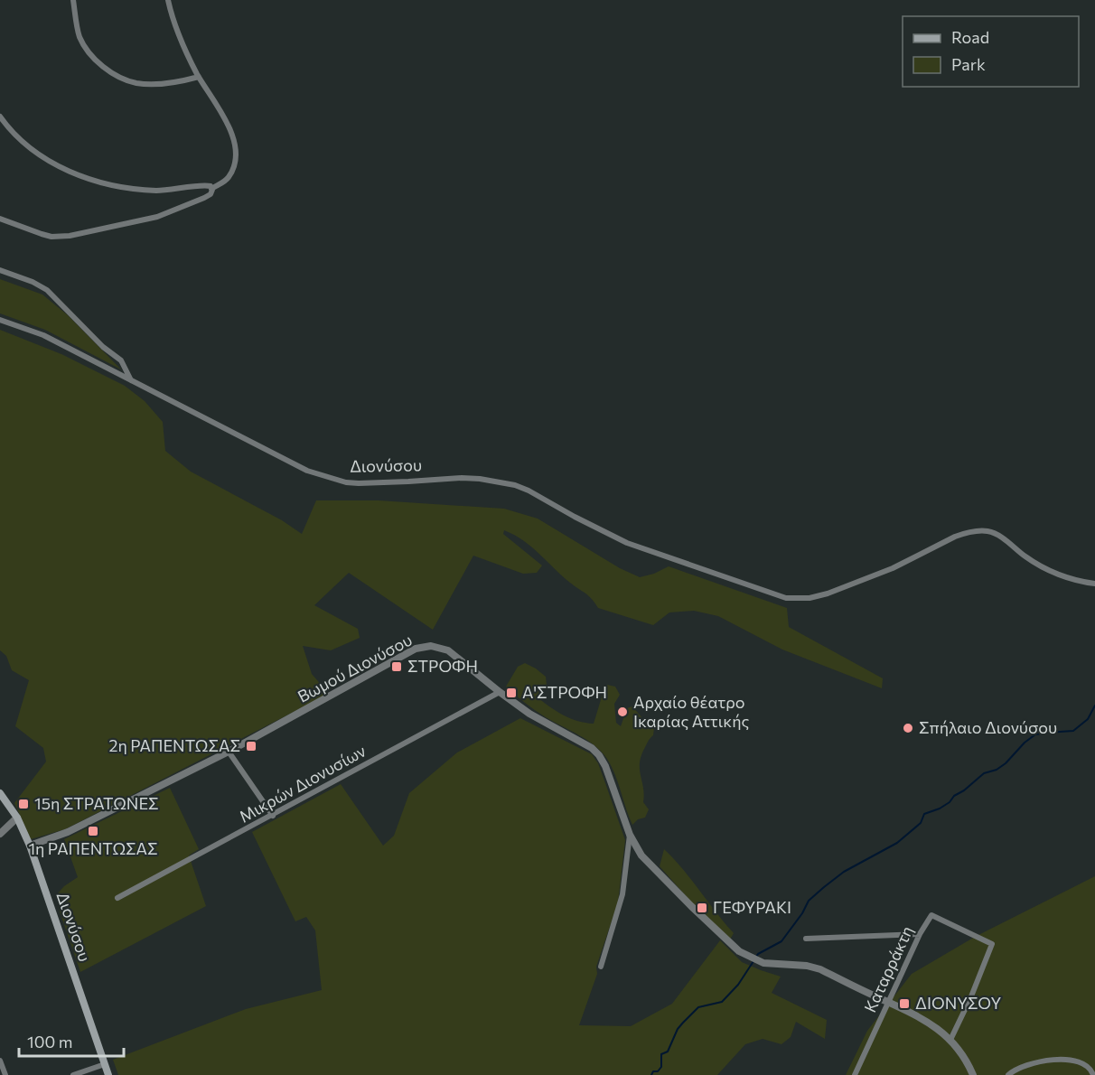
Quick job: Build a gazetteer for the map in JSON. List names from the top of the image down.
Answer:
{
  "streets": {
    "main road": ["Διονύσου"],
    "street": ["Βωμού Διονύσου", "Μικρών Διονυσίων", "Καταρράκτη"]
  },
  "crossings": [
    ["Διονύσου", "Βωμού Διονύσου"],
    ["Βωμού Διονύσου", "Μικρών Διονυσίων"],
    ["Βωμού Διονύσου", "Καταρράκτη"]
  ],
  "places": {
    "transit": [
      "ΣΤΡΟΦΗ",
      "Α'ΣΤΡΟΦΗ",
      "2η ΡΑΠΕΝΤΩΣΑΣ",
      "15η ΣΤΡΑΤΩΝΕΣ",
      "1η ΡΑΠΕΝΤΩΣΑΣ",
      "ΓΕΦΥΡΑΚΙ",
      "ΔΙΟΝΥΣΟΥ"
    ],
    "other": ["Αρχαίο θέατρο Ικαρίας Αττικής", "Σπήλαιο Διονύσου"]
  },
  "legend": ["Road", "Park"],
  "scale_bar": "100 m"
}
